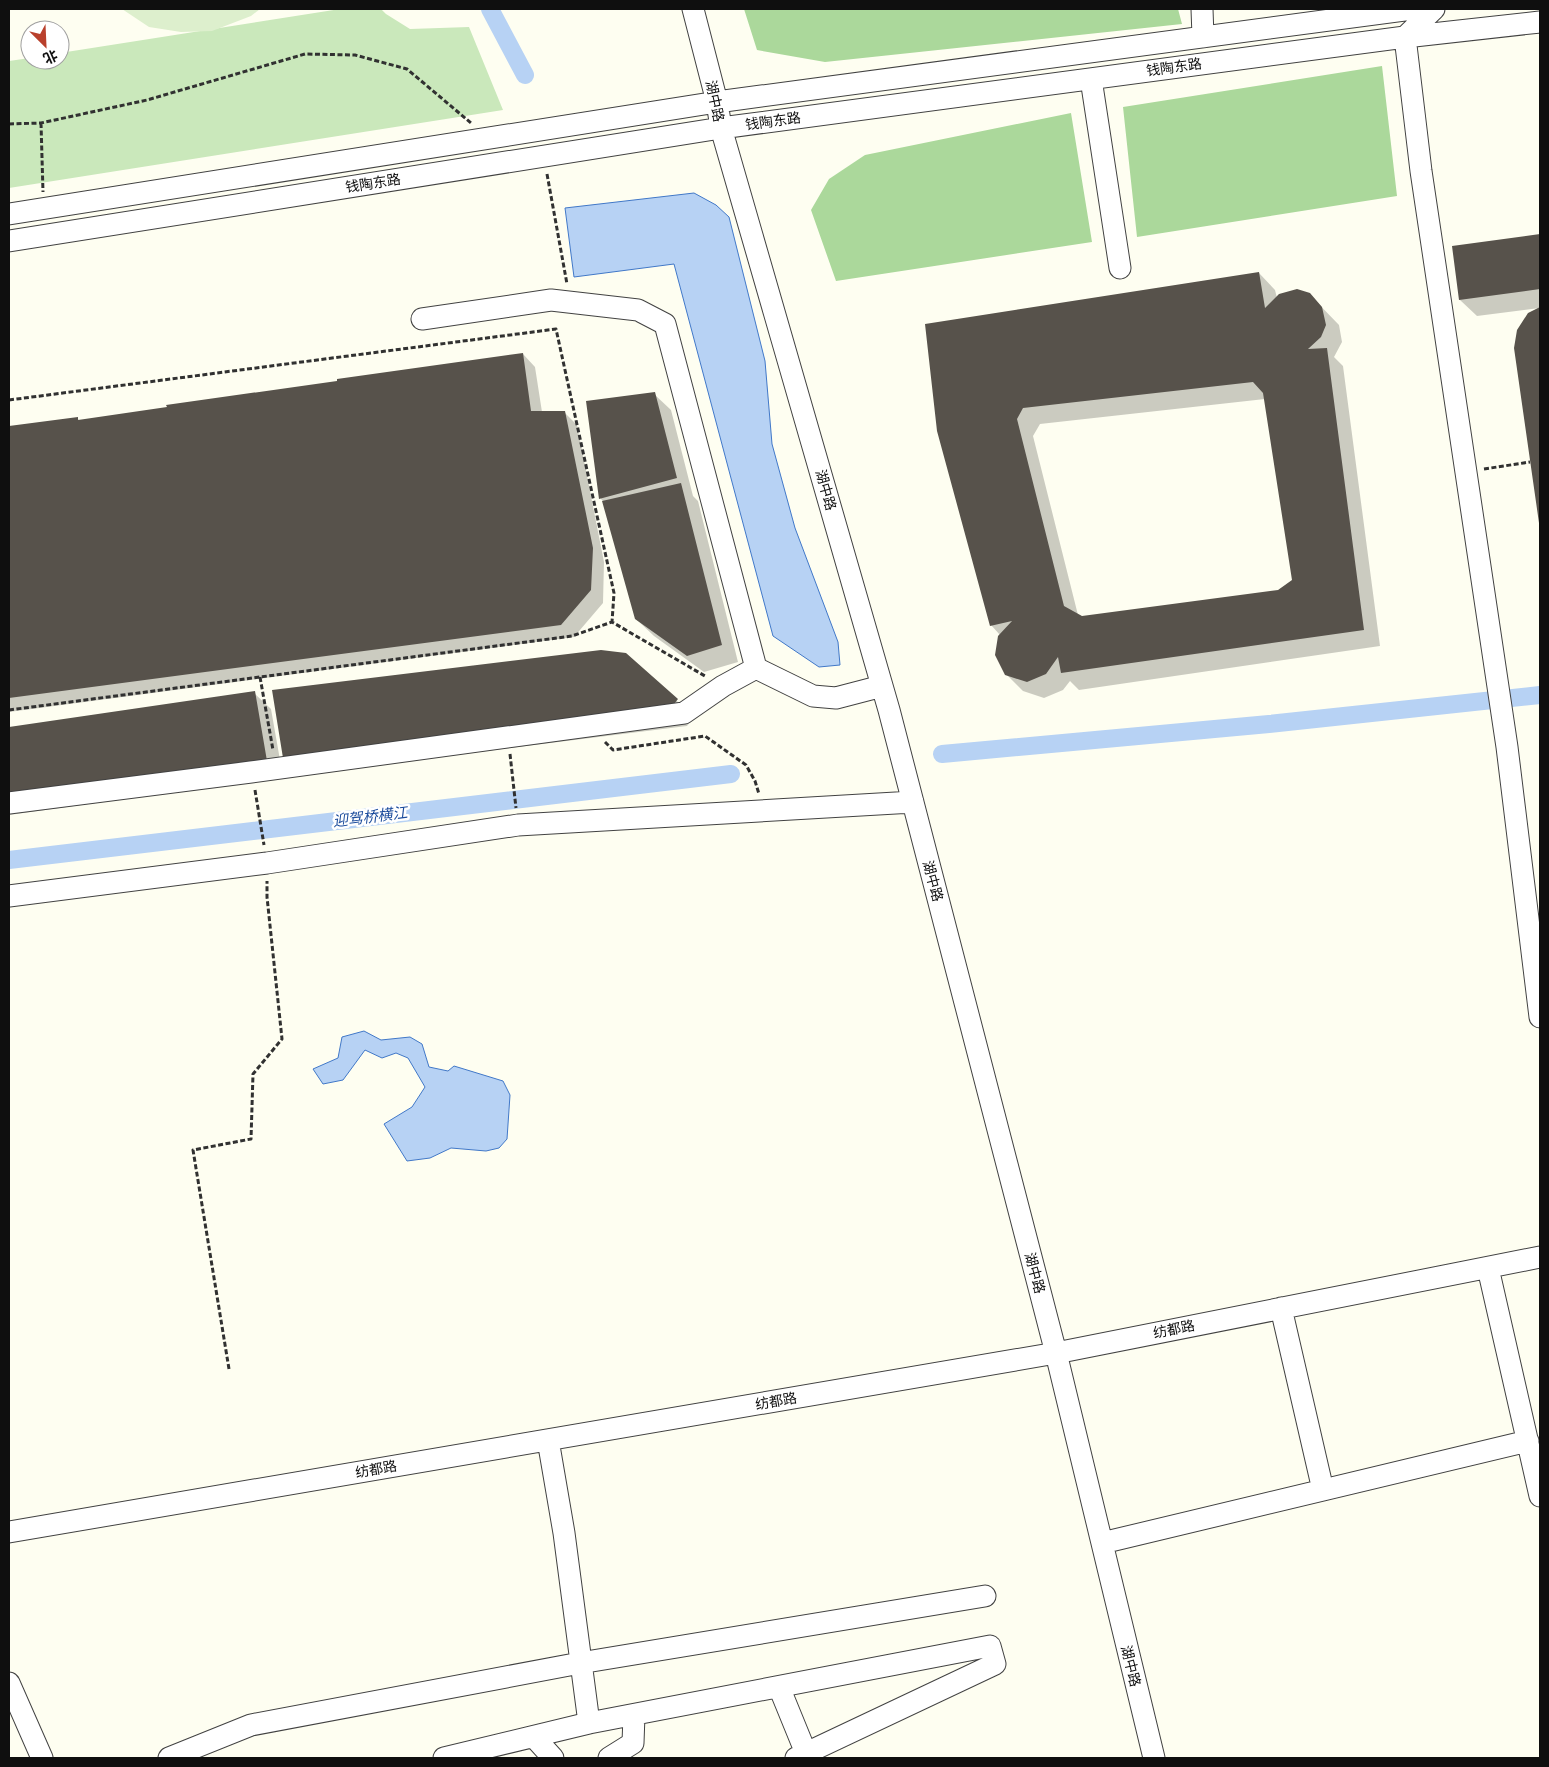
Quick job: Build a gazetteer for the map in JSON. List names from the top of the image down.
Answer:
{
  "streets": {
    "street": ["钱陶东路", "湖中路", "纺都路"]
  },
  "crossings": [
    ["钱陶东路", "湖中路"],
    ["湖中路", "纺都路"]
  ],
  "water": ["迎驾桥横江"],
  "north": "bottom right"
}
